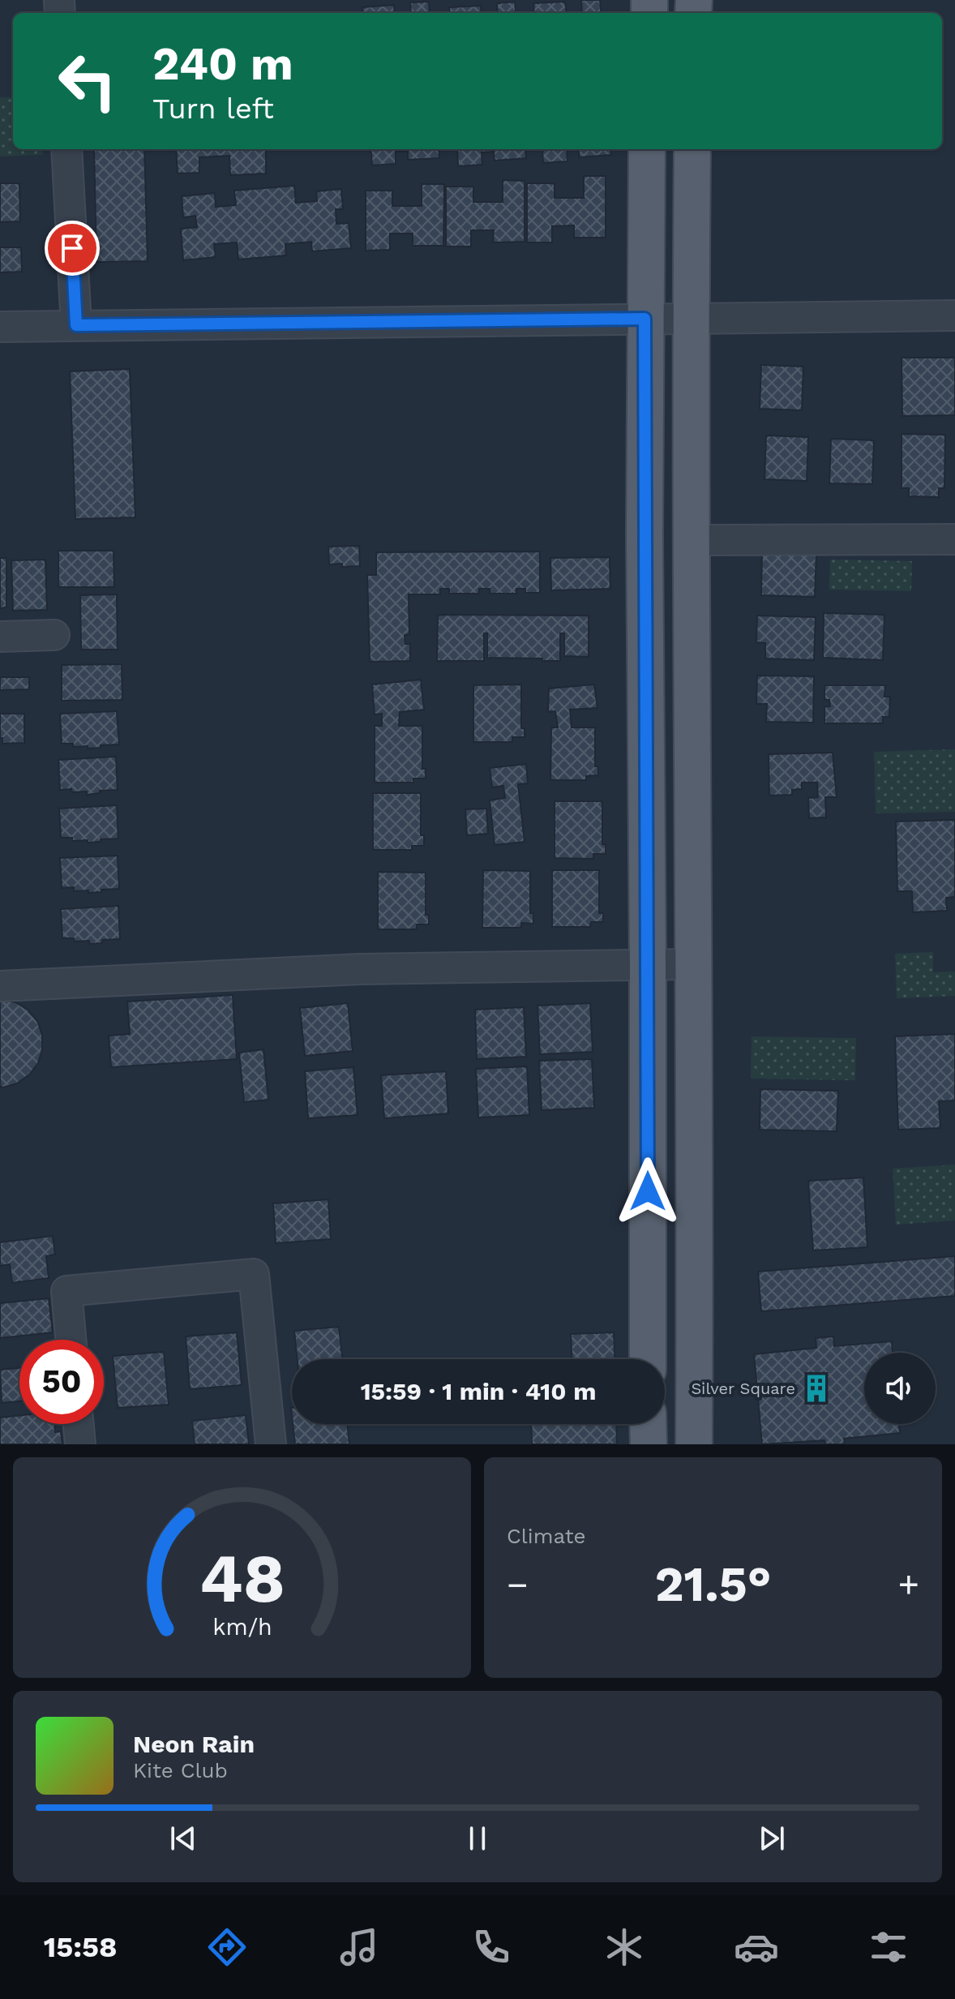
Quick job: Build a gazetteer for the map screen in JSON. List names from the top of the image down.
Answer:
{
  "places": {
    "building": ["Silver Square"]
  },
  "page": {
    "turn": ["240 m", "Turn left"],
    "limit": "50",
    "trip": "15:59 · 1 min · 410 m",
    "tile": "Climate",
    "heat": ["−", "21.5°", "+"],
    "song": ["Neon Rain", "Kite Club"],
    "tabs": "15:58",
    "gauge": ["48", "km/h"]
  }
}
